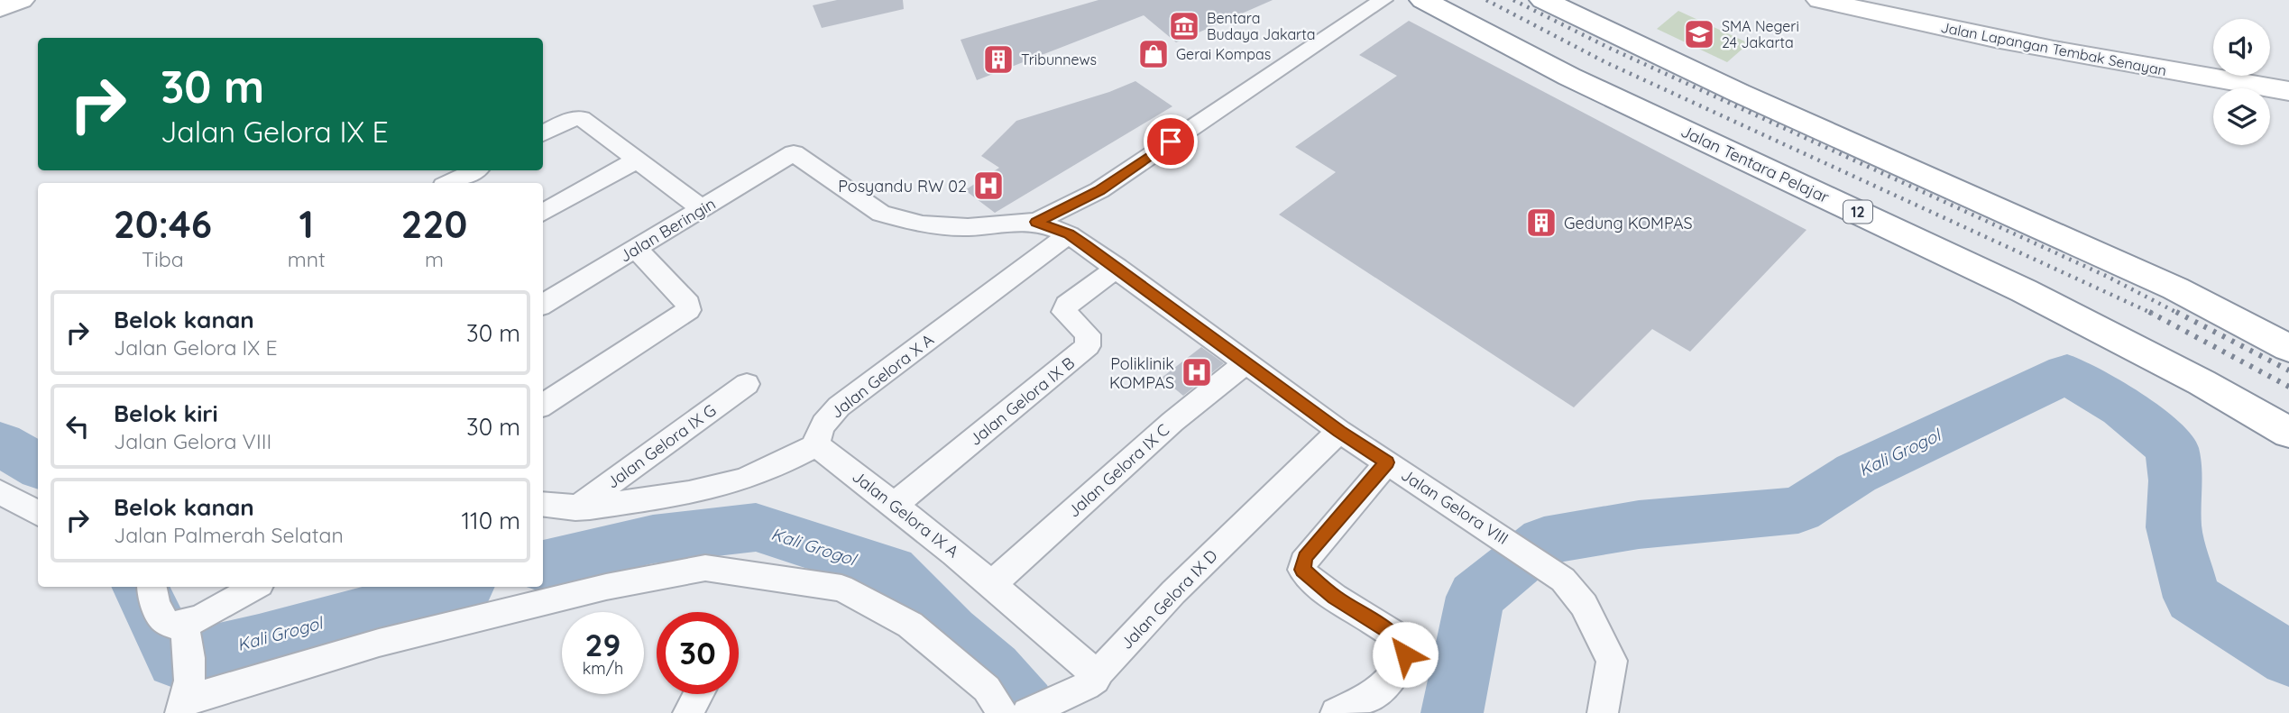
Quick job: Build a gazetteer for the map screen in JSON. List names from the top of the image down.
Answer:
{
  "streets": {
    "main road": ["Jalan Lapangan Tembak Senayan", "Jalan Tentara Pelajar", "12"],
    "street": [
      "Jalan Beringin",
      "Jalan Gelora X A",
      "Jalan Gelora IX B",
      "Jalan Gelora IX G",
      "Jalan Gelora IX C",
      "Jalan Gelora VIII",
      "Jalan Gelora IX A",
      "Jalan Gelora IX D"
    ]
  },
  "crossings": [
    ["Jalan Beringin", "Jalan Gelora VIII"],
    ["Jalan Gelora X A", "Jalan Gelora VIII"],
    ["Jalan Gelora X A", "Jalan Gelora IX A"],
    ["Jalan Gelora IX B", "Jalan Gelora VIII"],
    ["Jalan Gelora IX B", "Jalan Gelora IX A"],
    ["Jalan Gelora IX C", "Jalan Gelora VIII"],
    ["Jalan Gelora IX C", "Jalan Gelora IX A"],
    ["Jalan Gelora VIII", "Jalan Gelora IX D"]
  ],
  "water": ["Kali Grogol"],
  "places": {
    "museum": ["Bentara Budaya Jakarta"],
    "school or university": ["SMA Negeri 24 Jakarta"],
    "shop": ["Gerai Kompas"],
    "building": ["Tribunnews", "Gedung KOMPAS"],
    "hospital": ["Posyandu RW 02", "Poliklinik KOMPAS"]
  },
  "page": {
    "turn": ["30 m", "Jalan Gelora IX E"],
    "eta": [
      "20:46",
      "Tiba",
      "1",
      "mnt",
      "220",
      "m"
    ],
    "list": [
      {
        "name": "Belok kanan",
        "note": "Jalan Gelora IX E",
        "value": "30 m"
      },
      {
        "name": "Belok kiri",
        "note": "Jalan Gelora VIII",
        "value": "30 m"
      },
      {
        "name": "Belok kanan",
        "note": "Jalan Palmerah Selatan",
        "value": "110 m"
      }
    ],
    "speed": "29 km/h",
    "limit": "30"
  }
}
